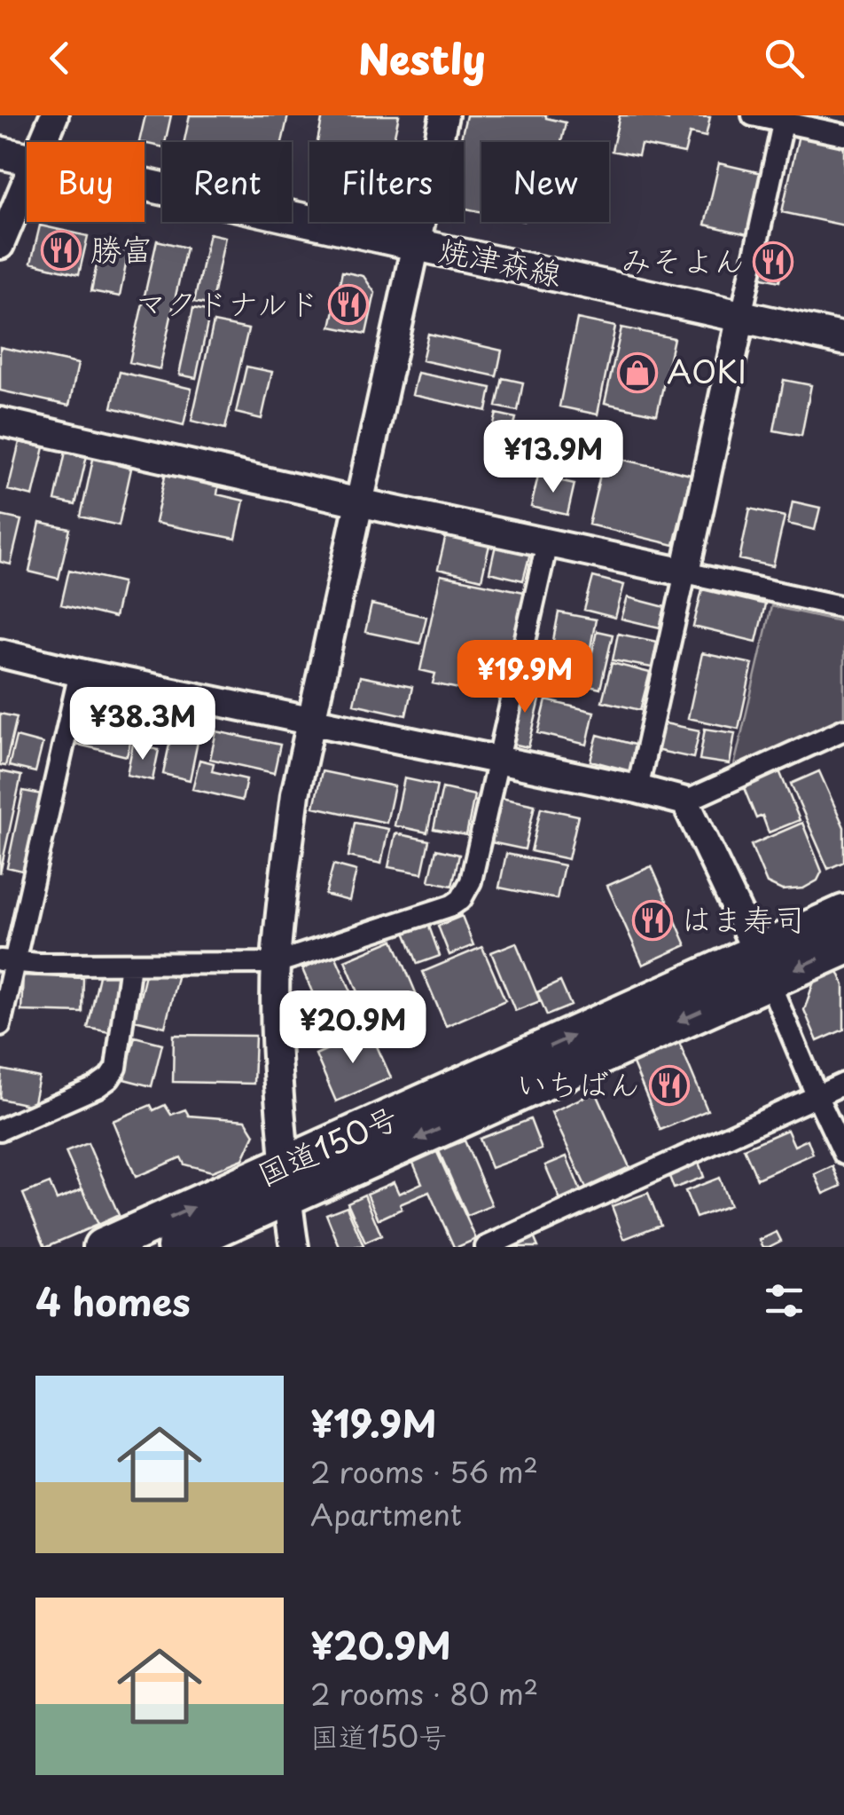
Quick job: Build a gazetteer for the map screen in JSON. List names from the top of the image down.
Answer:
{
  "streets": {
    "highway": ["国道150号"],
    "main road": ["焼津森線"]
  },
  "places": {
    "restaurant": [
      "勝富",
      "みそよん",
      "マクドナルド",
      "はま寿司",
      "いちばん"
    ],
    "shop": ["AOKI"]
  },
  "page": {
    "header": "Nestly",
    "chip": [
      "Buy",
      "Rent",
      "Filters",
      "New"
    ],
    "price": [
      "¥13.9M",
      "¥19.9M",
      "¥38.3M",
      "¥20.9M"
    ],
    "heading": "4 homes",
    "list": [
      {
        "name": "¥19.9M",
        "note": "2 rooms · 56 m² · Apartment"
      },
      {
        "name": "¥20.9M",
        "note": "2 rooms · 80 m² · 国道150号"
      }
    ]
  }
}
